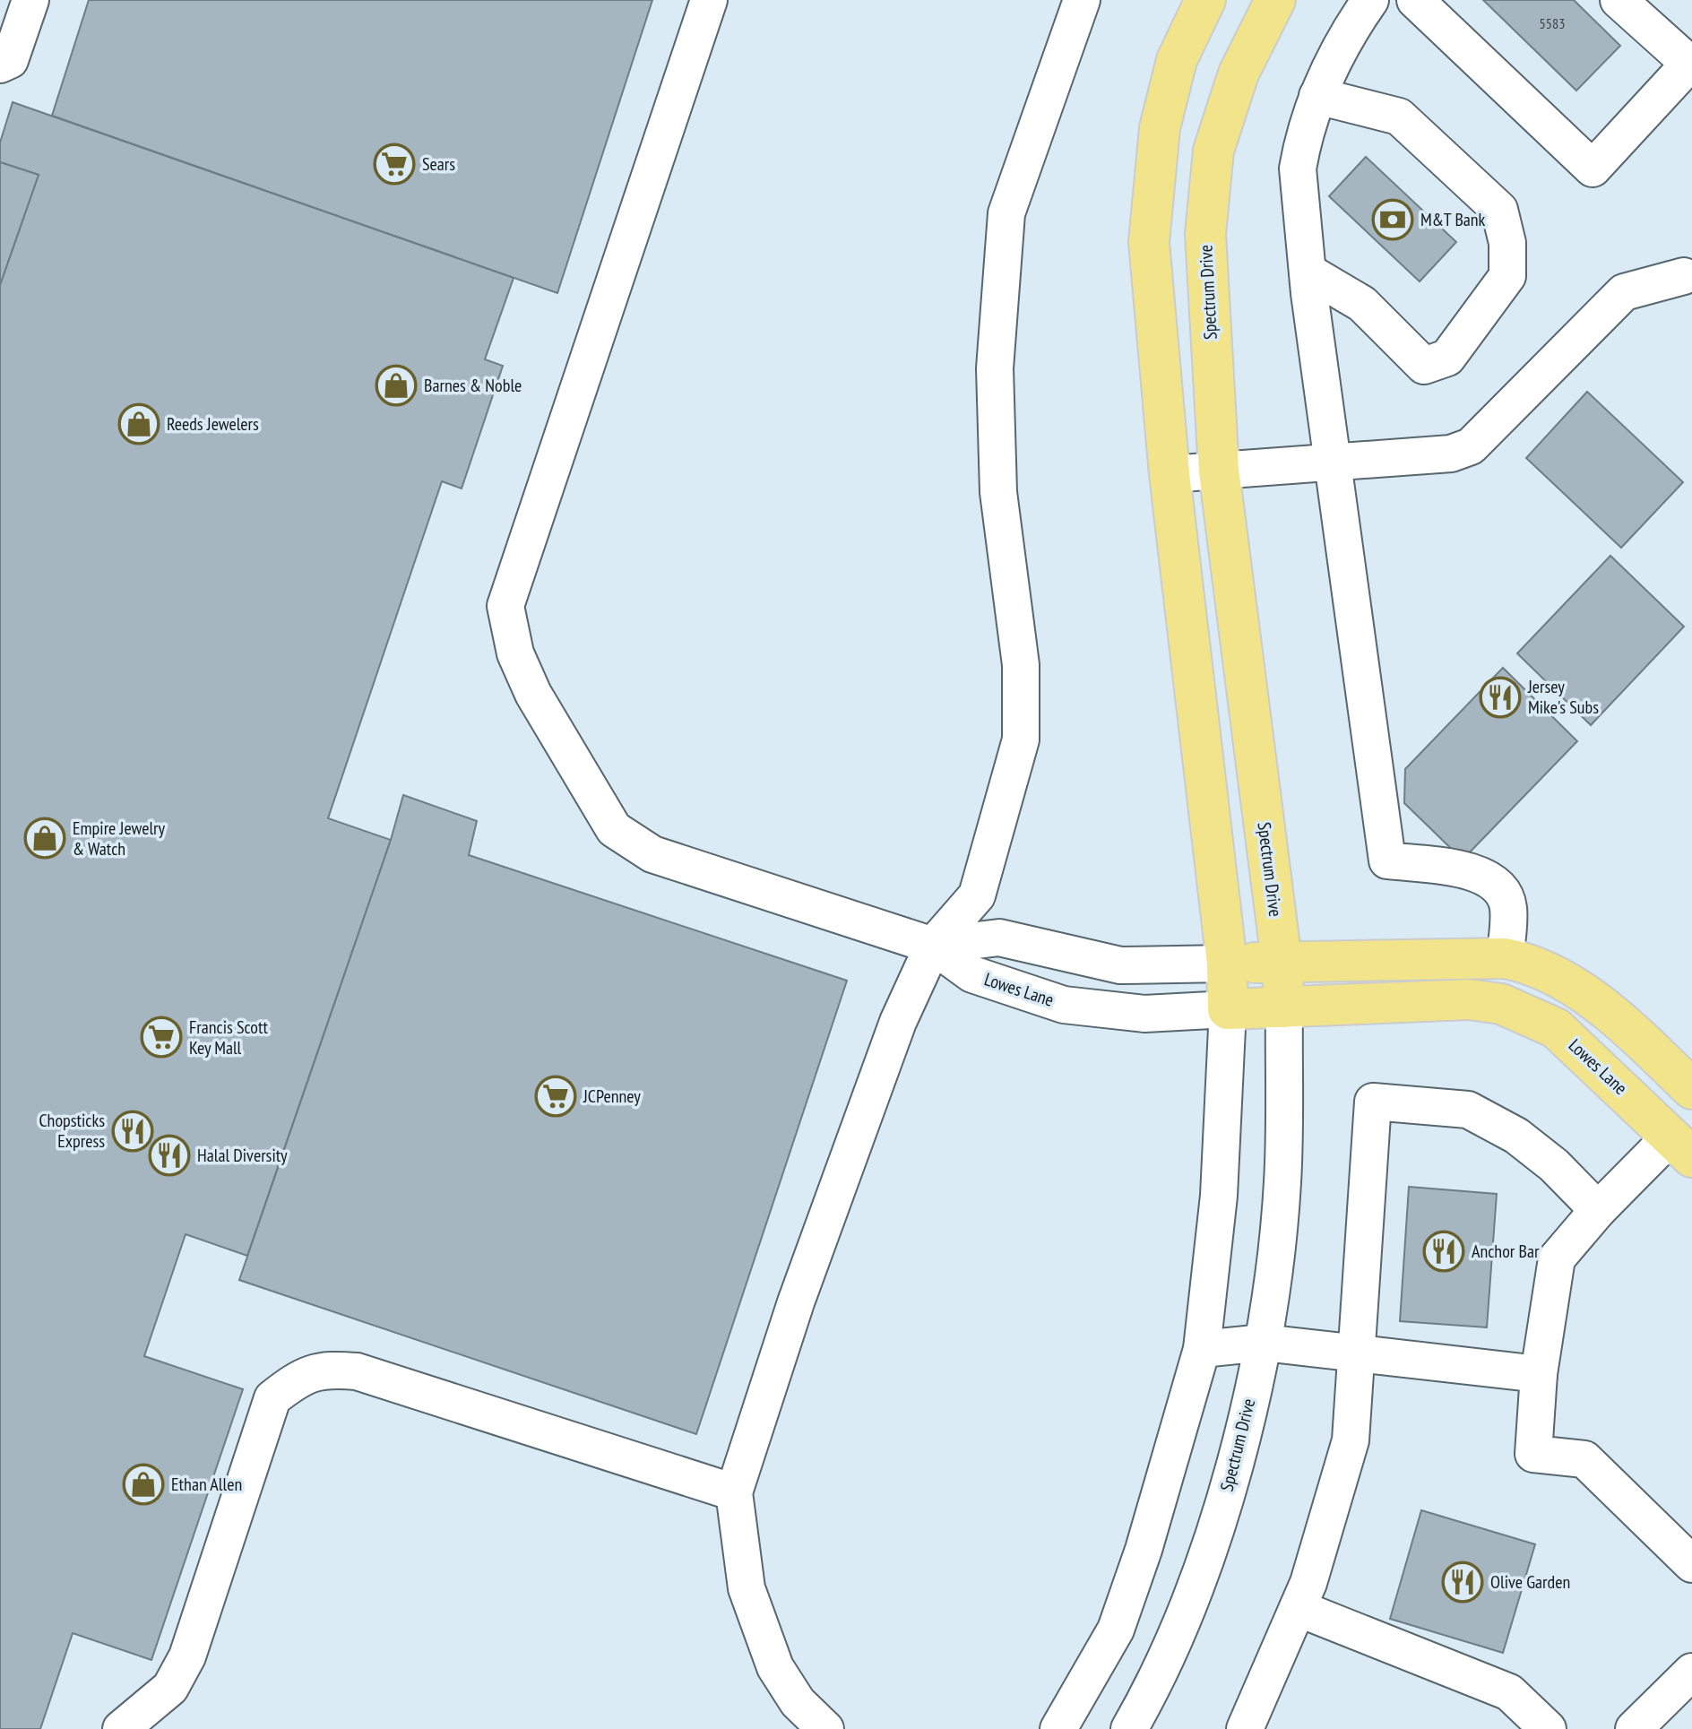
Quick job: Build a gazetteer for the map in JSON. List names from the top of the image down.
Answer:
{
  "streets": {
    "main road": ["Spectrum Drive", "Lowes Lane"]
  },
  "crossings": [
    ["Spectrum Drive", "Lowes Lane"]
  ],
  "places": {
    "supermarket": ["Sears", "Francis Scott Key Mall", "JCPenney"],
    "bank": ["M&T Bank"],
    "shop": [
      "Barnes & Noble",
      "Reeds Jewelers",
      "Empire Jewelry & Watch",
      "Ethan Allen"
    ],
    "restaurant": [
      "Jersey Mike's Subs",
      "Chopsticks Express",
      "Halal Diversity",
      "Anchor Bar",
      "Olive Garden"
    ]
  },
  "house_numbers": ["5583"]
}
